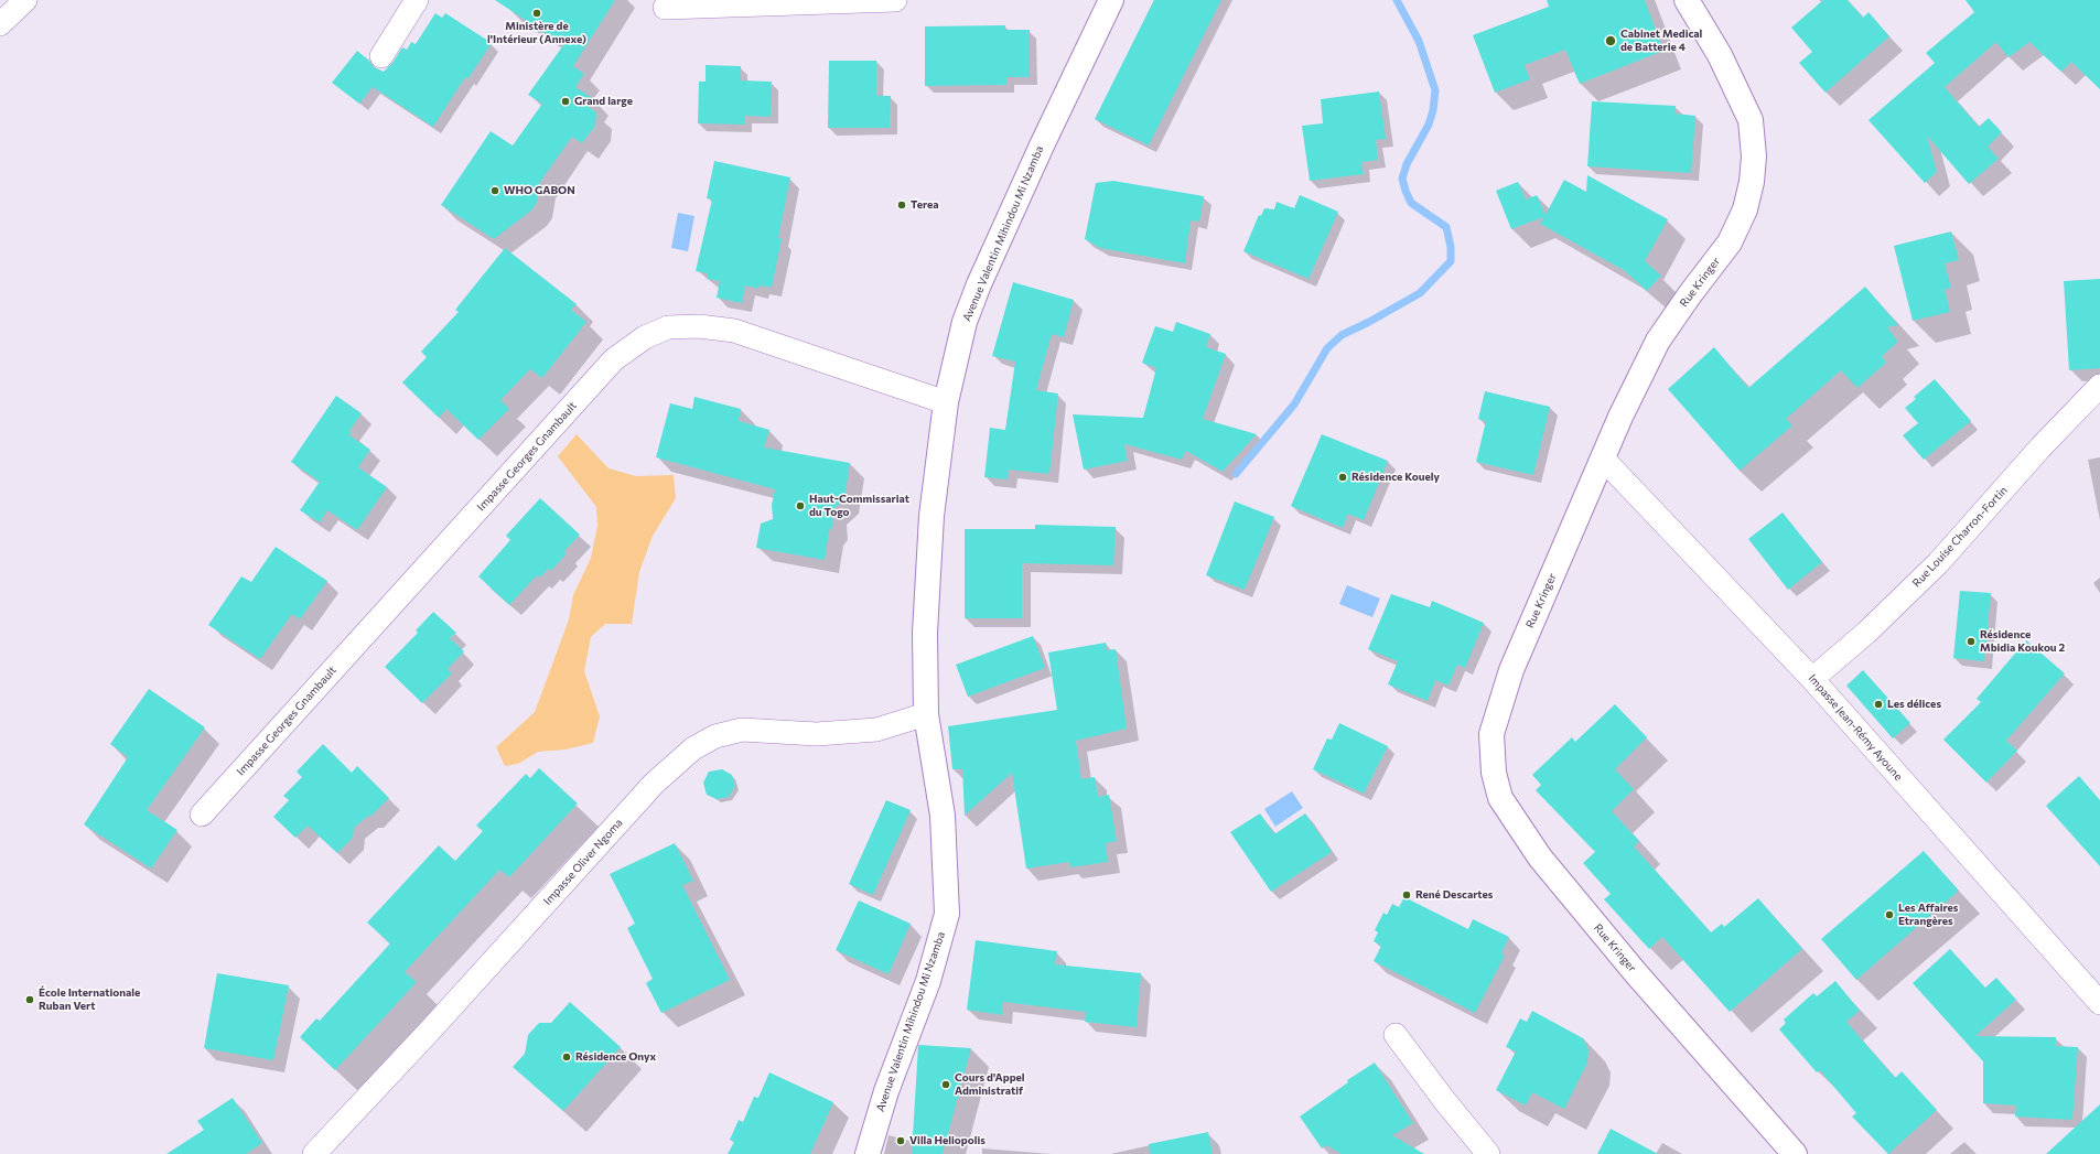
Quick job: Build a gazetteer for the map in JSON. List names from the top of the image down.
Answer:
{
  "streets": {
    "street": [
      "Avenue Valentin Mihindou Mi Nzamba",
      "Rue Kringer",
      "Impasse Georges Gnambault",
      "Rue Louise Charron-Fortin",
      "Impasse Jean-Rémy Ayoune",
      "Impasse Oliver Ngoma"
    ]
  },
  "crossings": [
    ["Avenue Valentin Mihindou Mi Nzamba", "Impasse Georges Gnambault"],
    ["Avenue Valentin Mihindou Mi Nzamba", "Impasse Oliver Ngoma"],
    ["Rue Kringer", "Impasse Jean-Rémy Ayoune"],
    ["Rue Louise Charron-Fortin", "Impasse Jean-Rémy Ayoune"]
  ],
  "places": [
    "Ministère de l'Intérieur (Annexe)",
    "Cabinet Medical de Batterie 4",
    "Grand large",
    "WHO GABON",
    "Terea",
    "Résidence Kouely",
    "Haut-Commissariat du Togo",
    "Résidence Mbidia Koukou 2",
    "Les délices",
    "René Descartes",
    "Les Affaires Etrangères",
    "École Internationale Ruban Vert",
    "Résidence Onyx",
    "Cours d'Appel Administratif",
    "Villa Heliopolis"
  ]
}
